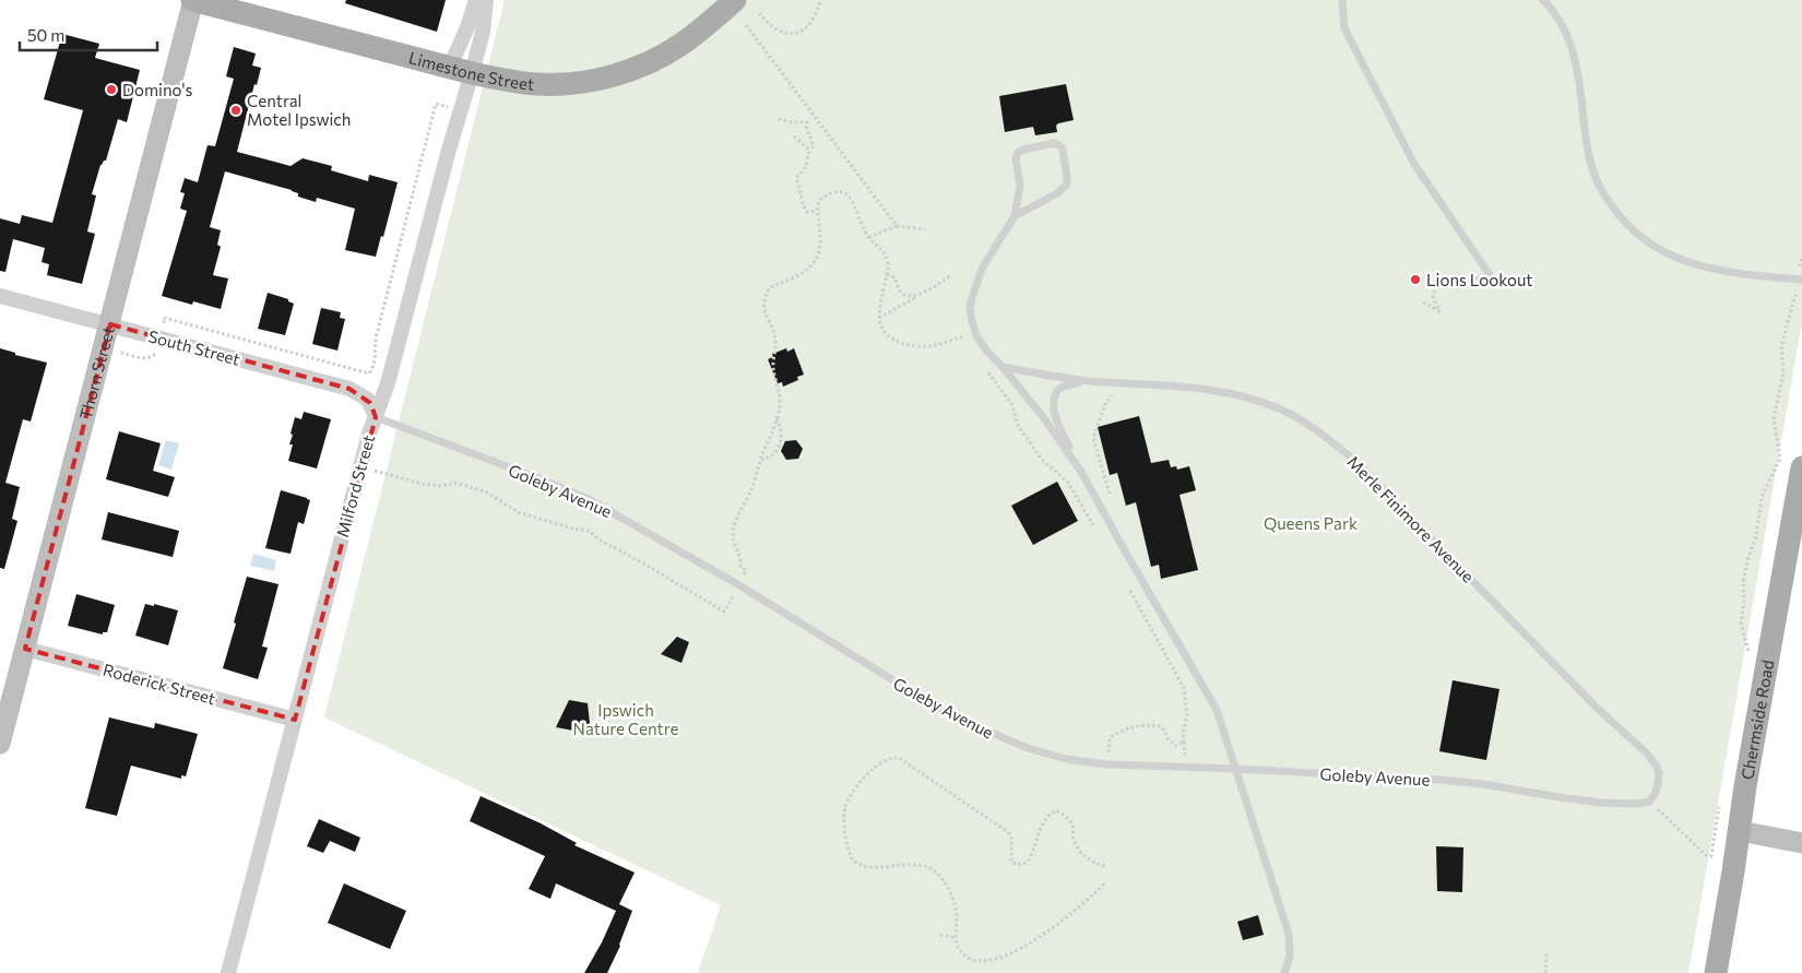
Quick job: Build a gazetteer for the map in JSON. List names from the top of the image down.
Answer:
{
  "streets": {
    "main road": ["Limestone Street", "Thorn Street", "Chermside Road"],
    "street": ["South Street", "Milford Street", "Roderick Street"],
    "lane": ["Goleby Avenue", "Merle Finimore Avenue"]
  },
  "crossings": [
    ["Limestone Street", "Thorn Street"],
    ["Limestone Street", "Milford Street"],
    ["South Street", "Thorn Street"],
    ["South Street", "Milford Street"],
    ["South Street", "Goleby Avenue"],
    ["Thorn Street", "Roderick Street"],
    ["Milford Street", "Goleby Avenue"],
    ["Milford Street", "Roderick Street"],
    ["Goleby Avenue", "Merle Finimore Avenue"]
  ],
  "parks": ["Queens Park", "Ipswich Nature Centre"],
  "places": ["Domino's", "Central Motel Ipswich", "Lions Lookout"],
  "scale_bar": "50 m"
}
